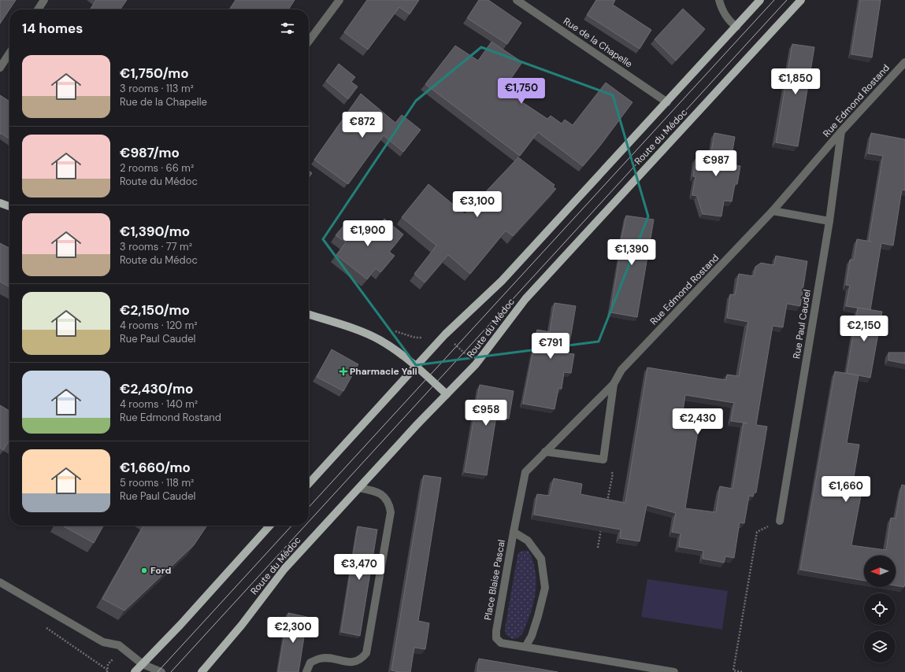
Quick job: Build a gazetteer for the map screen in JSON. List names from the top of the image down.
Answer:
{
  "streets": {
    "main road": ["Route du Médoc"],
    "street": [
      "Rue de la Chapelle",
      "Rue Edmond Rostand",
      "Rue Paul Caudel",
      "Place Blaise Pascal"
    ]
  },
  "crossings": [
    ["Rue de la Chapelle", "Route du Médoc"],
    ["Rue Edmond Rostand", "Rue Paul Caudel"],
    ["Rue Edmond Rostand", "Place Blaise Pascal"]
  ],
  "places": {
    "health": ["Pharmacie Yali"],
    "other": ["Ford"]
  },
  "north": "left",
  "page": {
    "heading": "14 homes",
    "list": [
      {
        "name": "€1,750/mo",
        "note": "3 rooms · 113 m² · Rue de la Chapelle"
      },
      {
        "name": "€987/mo",
        "note": "2 rooms · 66 m² · Route du Médoc"
      },
      {
        "name": "€1,390/mo",
        "note": "3 rooms · 77 m² · Route du Médoc"
      },
      {
        "name": "€2,150/mo",
        "note": "4 rooms · 120 m² · Rue Paul Caudel"
      },
      {
        "name": "€2,430/mo",
        "note": "4 rooms · 140 m² · Rue Edmond Rostand"
      },
      {
        "name": "€1,660/mo",
        "note": "5 rooms · 118 m² · Rue Paul Caudel"
      }
    ],
    "price": [
      "€1,850",
      "€1,750",
      "€872",
      "€987",
      "€3,100",
      "€1,900",
      "€1,390",
      "€2,150",
      "€791",
      "€958",
      "€2,430",
      "€1,660",
      "€3,470",
      "€2,300"
    ]
  }
}
